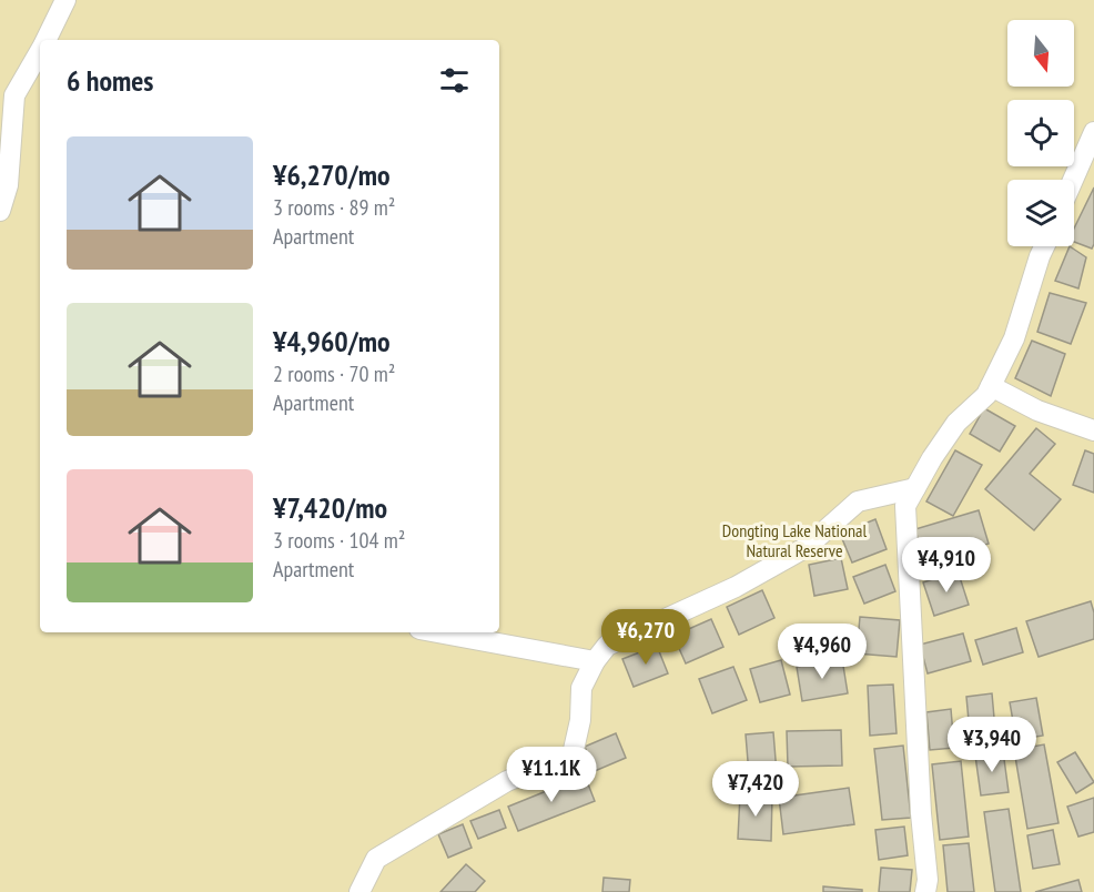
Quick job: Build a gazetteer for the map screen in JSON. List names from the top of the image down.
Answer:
{
  "parks": ["Dongting Lake National Natural Reserve"],
  "north": "bottom",
  "page": {
    "heading": "6 homes",
    "list": [
      {
        "name": "¥6,270/mo",
        "note": "3 rooms · 89 m² · Apartment"
      },
      {
        "name": "¥4,960/mo",
        "note": "2 rooms · 70 m² · Apartment"
      },
      {
        "name": "¥7,420/mo",
        "note": "3 rooms · 104 m² · Apartment"
      }
    ],
    "price": [
      "¥4,910",
      "¥6,270",
      "¥4,960",
      "¥3,940",
      "¥11.1K",
      "¥7,420"
    ]
  }
}
